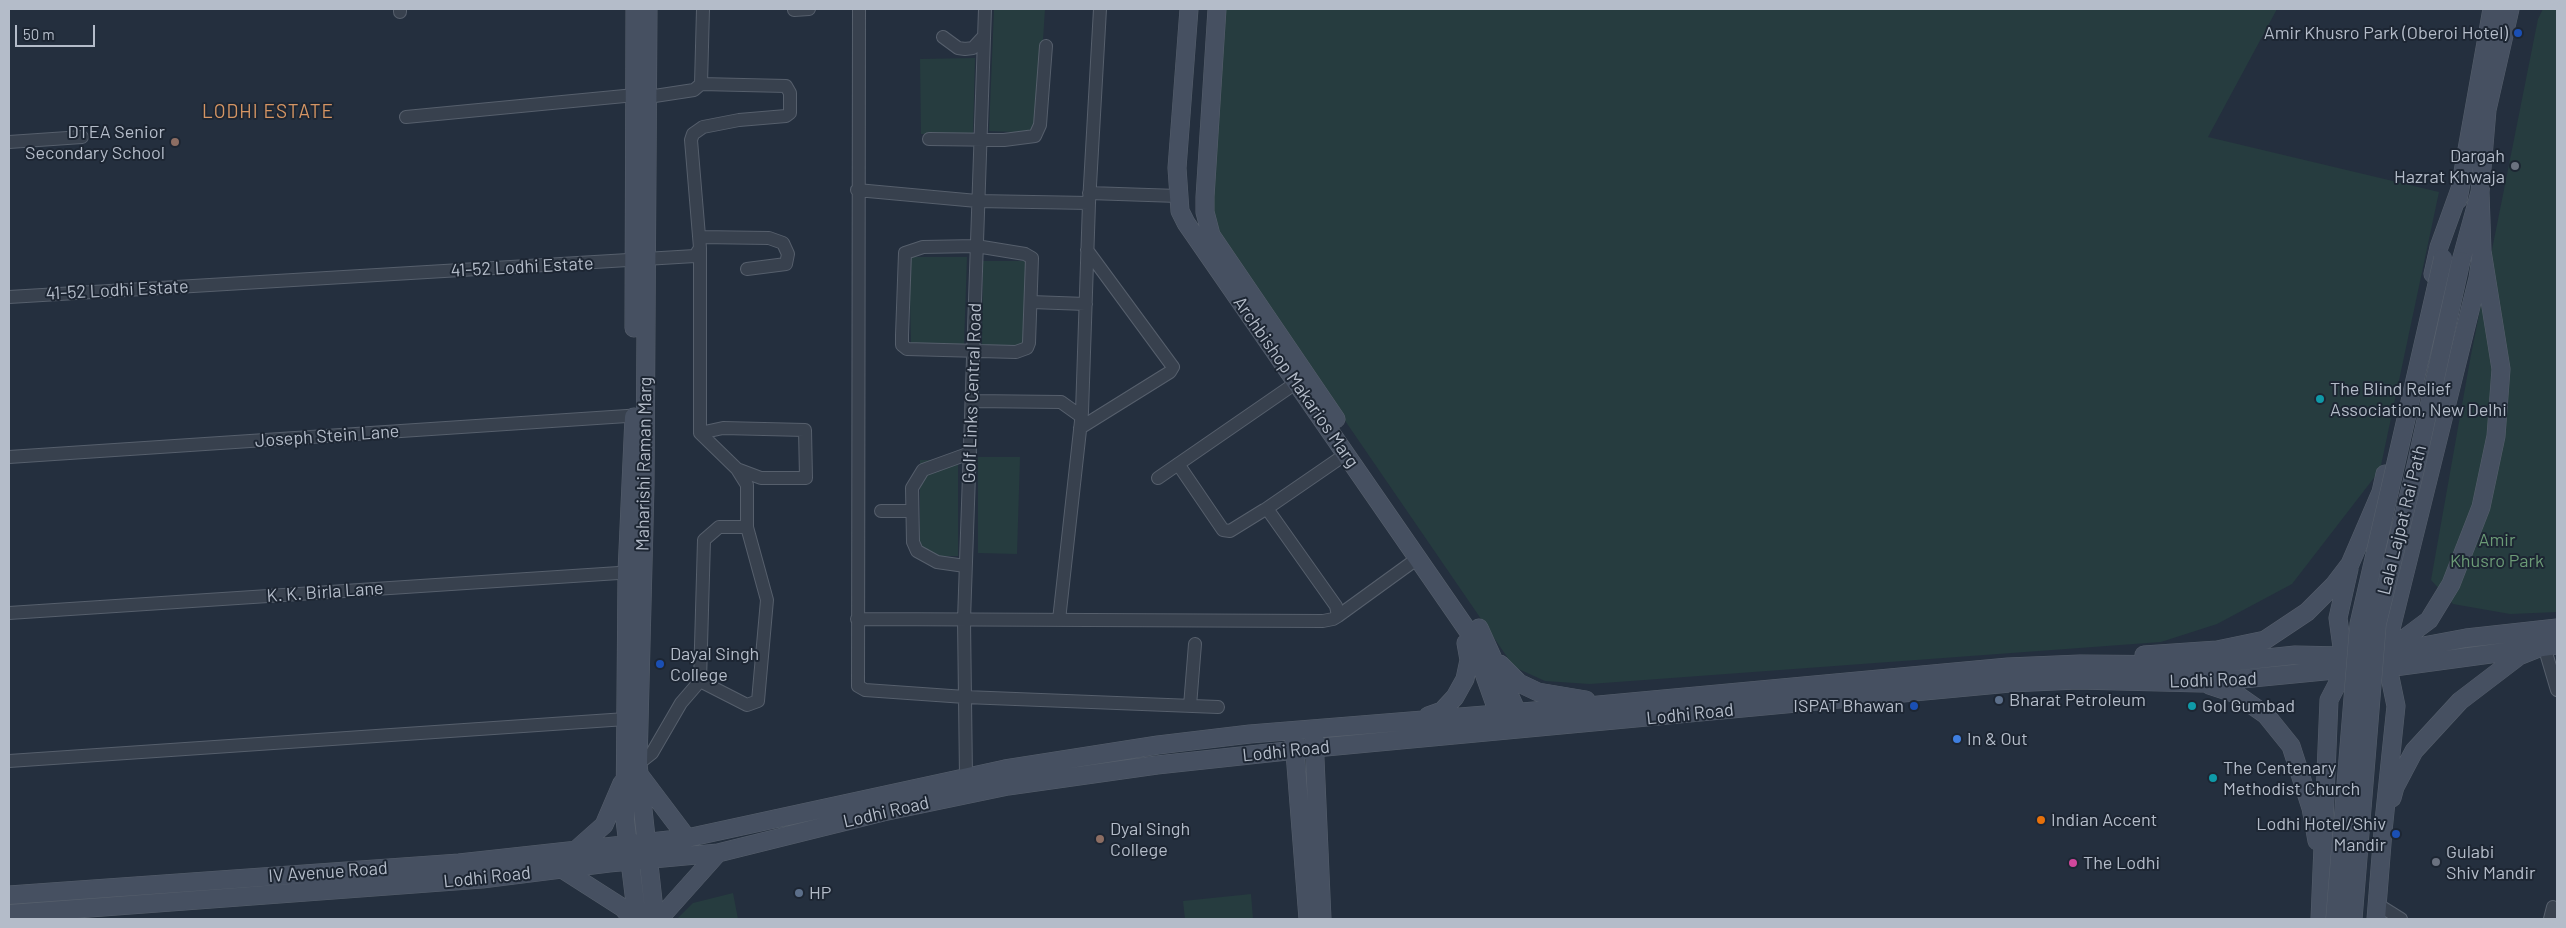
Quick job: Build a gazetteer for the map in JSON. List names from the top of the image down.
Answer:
{
  "streets": {
    "main road": [
      "Archbishop Makarios Marg",
      "Maharishi Raman Marg",
      "Lala Lajpat Rai Path",
      "Lodhi Road",
      "IV Avenue Road"
    ],
    "street": [
      "41-52 Lodhi Estate",
      "Golf Links Central Road",
      "Joseph Stein Lane",
      "K. K. Birla Lane"
    ]
  },
  "crossings": [
    ["41-52 Lodhi Estate", "Maharishi Raman Marg"],
    ["Archbishop Makarios Marg", "Lodhi Road"],
    ["Golf Links Central Road", "Lodhi Road"],
    ["Joseph Stein Lane", "Maharishi Raman Marg"],
    ["Maharishi Raman Marg", "K. K. Birla Lane"],
    ["Maharishi Raman Marg", "Lodhi Road"],
    ["Maharishi Raman Marg", "IV Avenue Road"],
    ["Lodhi Road", "IV Avenue Road"]
  ],
  "districts": ["LODHI ESTATE"],
  "parks": ["Amir Khusro Park"],
  "places": [
    "Amir Khusro Park (Oberoi Hotel)",
    "DTEA Senior Secondary School",
    "Dargah Hazrat Khwaja",
    "The Blind Relief Association, New Delhi",
    "Dayal Singh College",
    "Bharat Petroleum",
    "ISPAT Bhawan",
    "Gol Gumbad",
    "In & Out",
    "The Centenary Methodist Church",
    "Indian Accent",
    "Lodhi Hotel/Shiv Mandir",
    "Dyal Singh College",
    "Gulabi Shiv Mandir",
    "The Lodhi",
    "HP"
  ],
  "scale_bar": "50 m"
}
